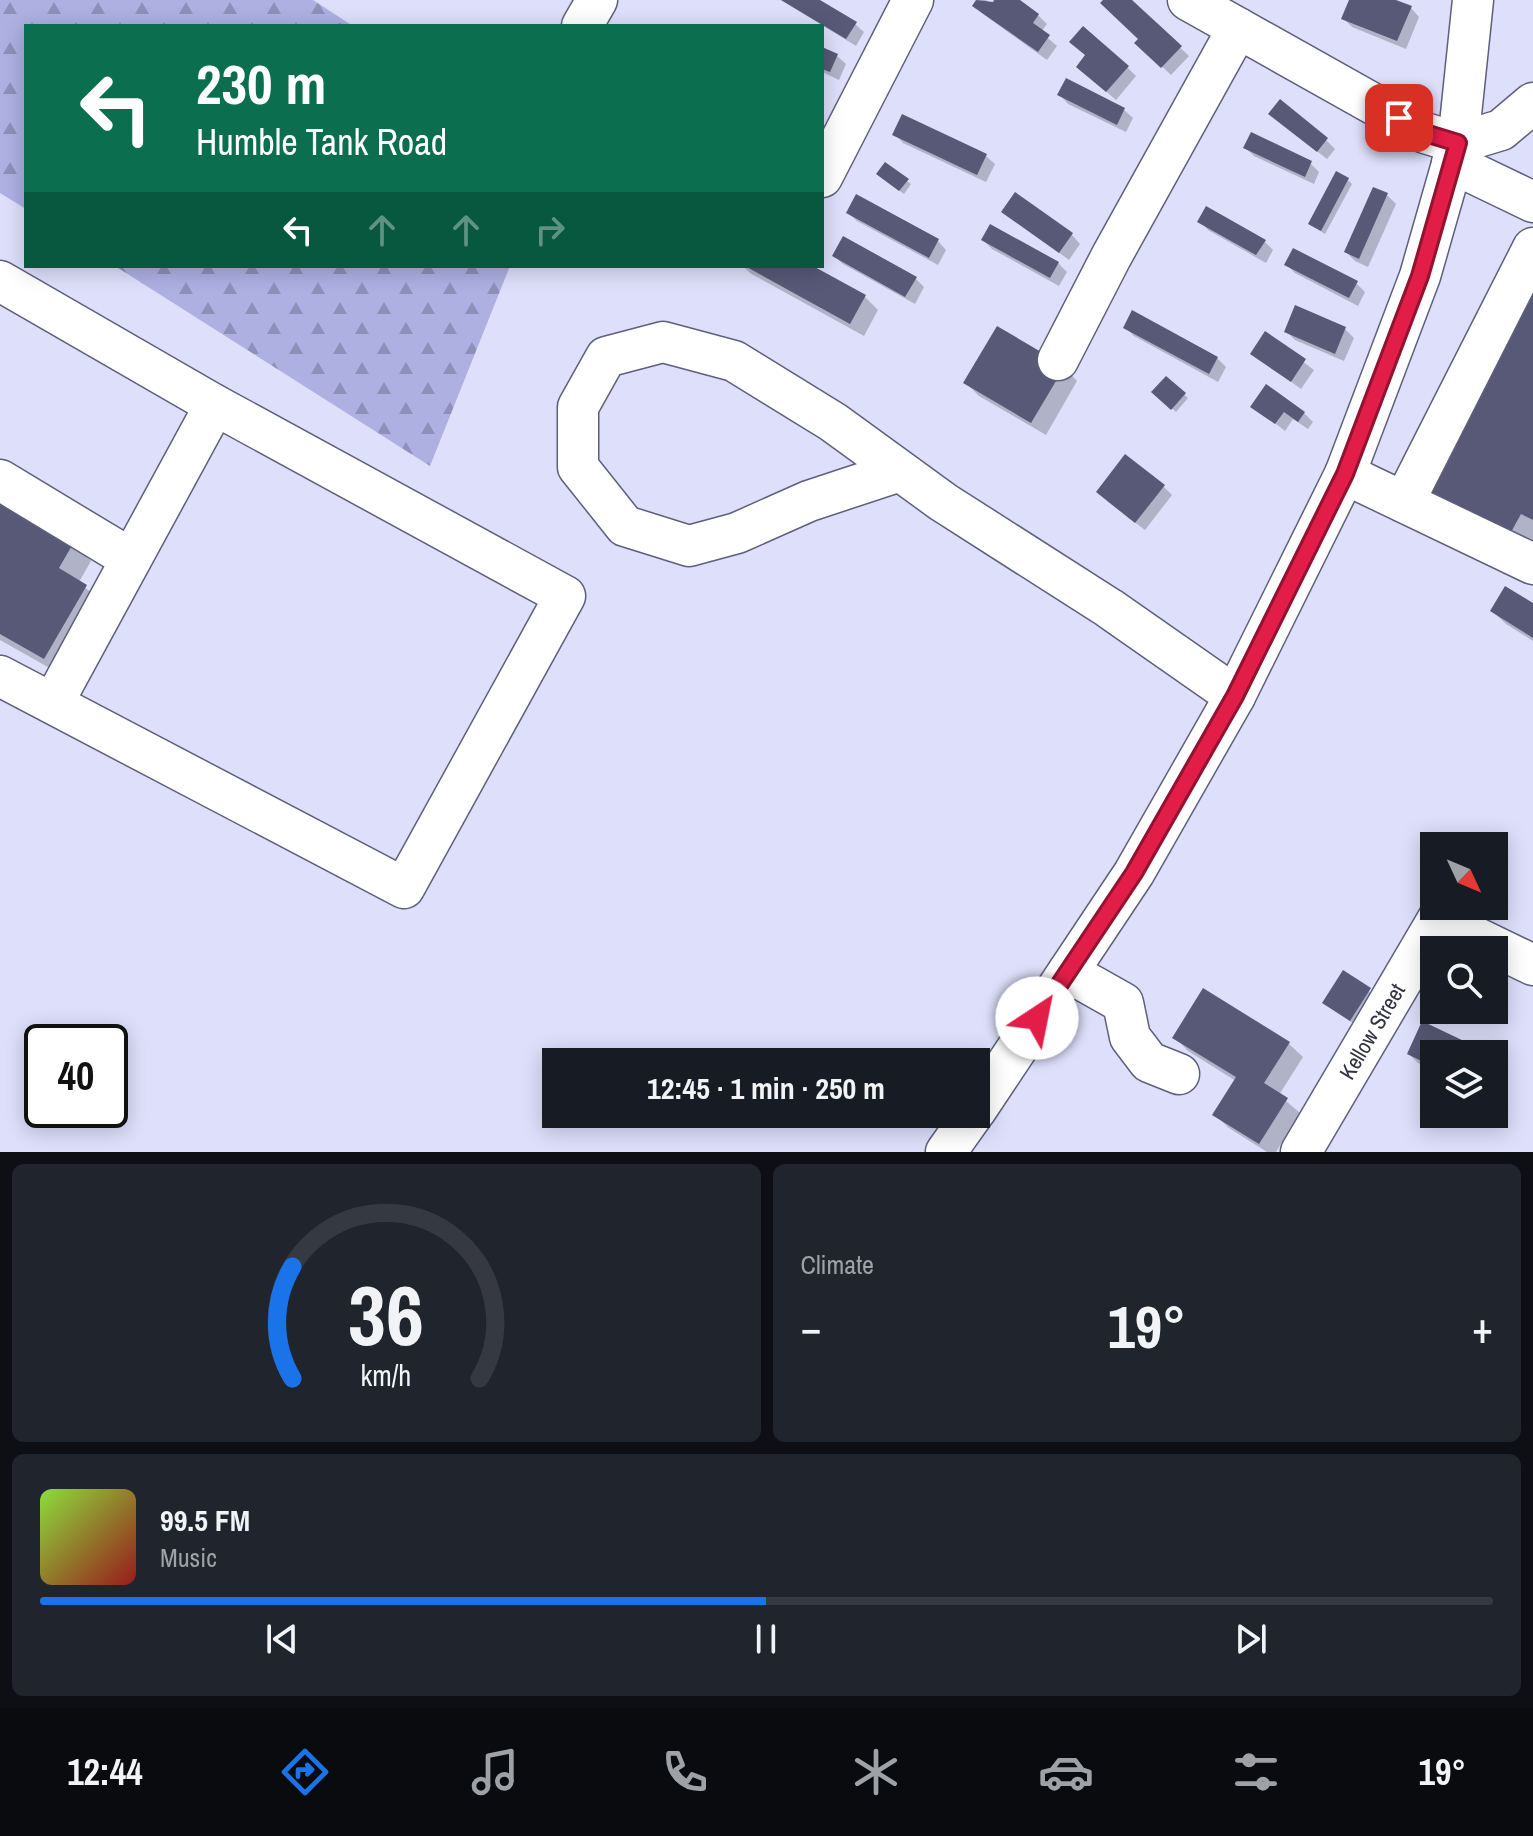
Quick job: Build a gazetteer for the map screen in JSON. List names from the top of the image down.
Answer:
{
  "streets": {
    "street": ["Kellow Street"]
  },
  "north": "bottom right",
  "page": {
    "turn": ["230 m", "Humble Tank Road"],
    "limit": "40",
    "trip": "12:45 · 1 min · 250 m",
    "tile": "Climate",
    "heat": ["−", "19°", "+"],
    "song": ["99.5 FM", "Music"],
    "tabs": ["12:44", "19°"],
    "gauge": ["36", "km/h"]
  }
}
